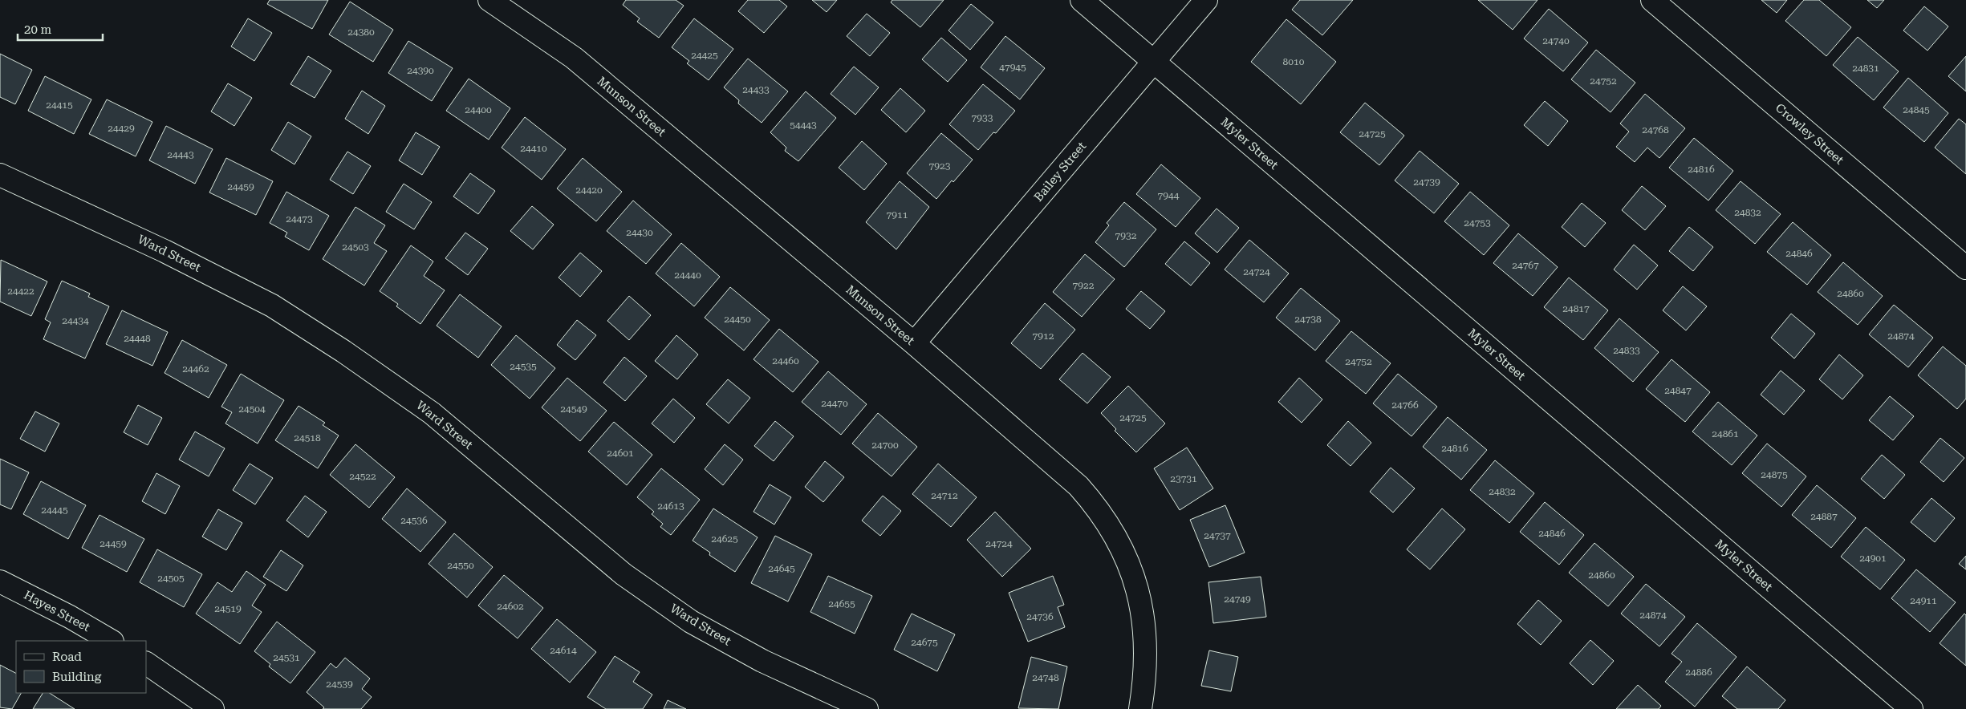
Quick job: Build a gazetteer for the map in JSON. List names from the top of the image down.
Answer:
{
  "streets": {
    "street": [
      "Munson Street",
      "Crowley Street",
      "Myler Street",
      "Bailey Street",
      "Ward Street",
      "Hayes Street"
    ]
  },
  "crossings": [
    ["Munson Street", "Bailey Street"],
    ["Myler Street", "Bailey Street"]
  ],
  "house_numbers": [
    "24380",
    "24740",
    "24425",
    "8010",
    "47945",
    "24831",
    "24390",
    "24752",
    "24433",
    "24415",
    "24400",
    "24845",
    "7933",
    "54443",
    "24429",
    "24768",
    "24725",
    "24410",
    "24443",
    "7923",
    "24816",
    "24739",
    "24459",
    "24420",
    "7944",
    "24832",
    "7911",
    "24473",
    "24753",
    "24430",
    "7932",
    "24503",
    "24846",
    "24767",
    "24724",
    "24440",
    "7922",
    "24422",
    "24860",
    "24817",
    "24450",
    "24738",
    "24434",
    "7912",
    "24874",
    "24448",
    "24833",
    "24460",
    "24752",
    "24535",
    "24462",
    "24847",
    "24470",
    "24766",
    "24504",
    "24549",
    "24725",
    "24861",
    "24518",
    "24700",
    "24816",
    "24601",
    "24875",
    "24522",
    "23731",
    "24832",
    "24712",
    "24613",
    "24445",
    "24887",
    "24536",
    "24846",
    "24737",
    "24625",
    "24459",
    "24724",
    "24901",
    "24550",
    "24645",
    "24860",
    "24505",
    "24749",
    "24911",
    "24655",
    "24602",
    "24519",
    "24874",
    "24736",
    "24675",
    "24614",
    "24531",
    "24886",
    "24748",
    "24539"
  ],
  "legend": ["Road", "Building"],
  "scale_bar": "20 m"
}
